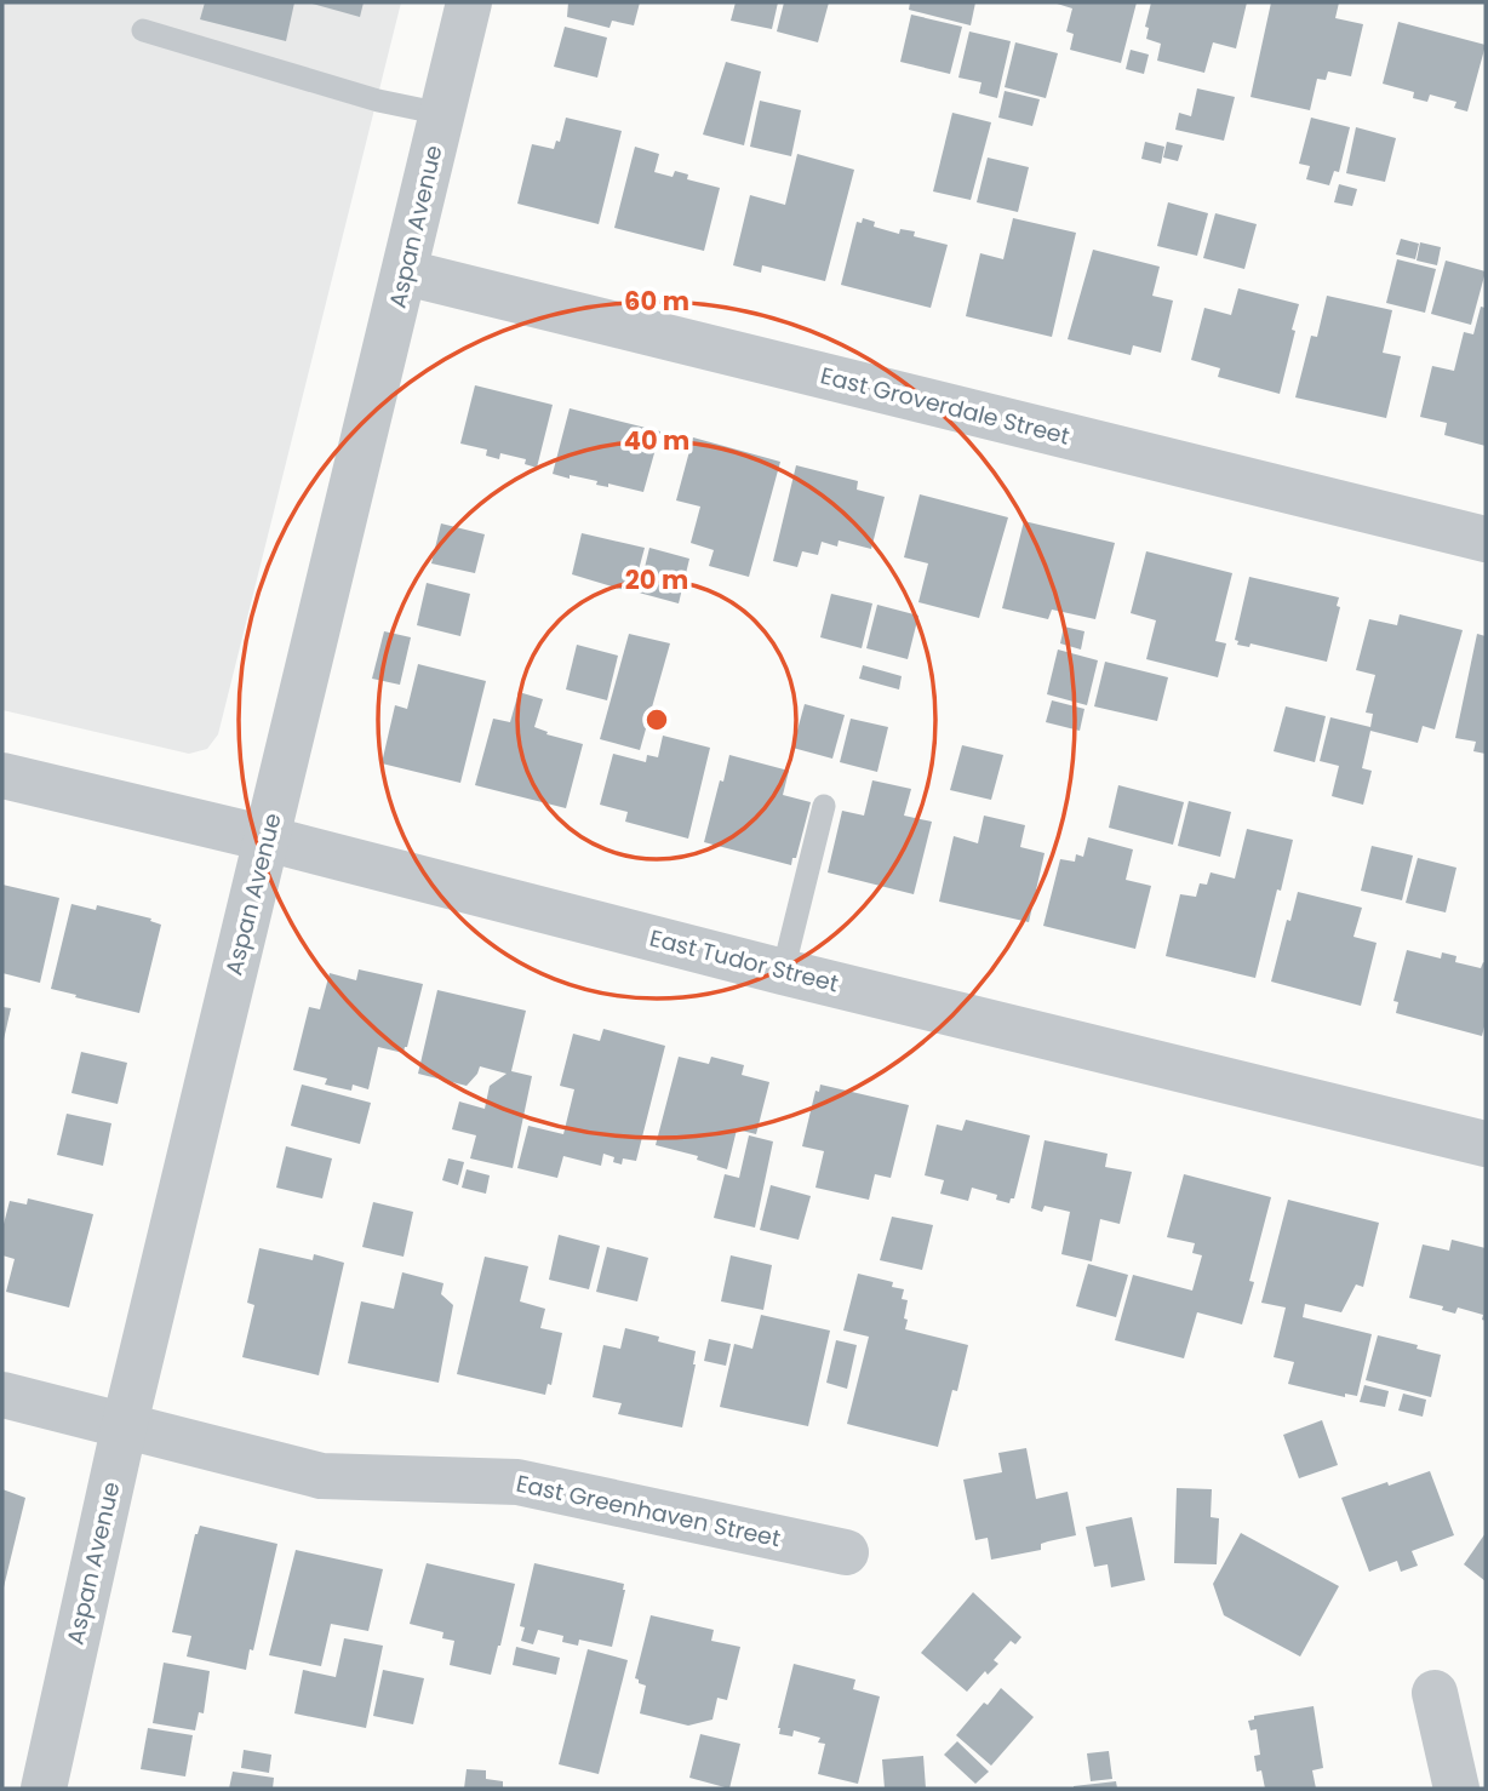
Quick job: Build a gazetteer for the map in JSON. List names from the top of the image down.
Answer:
{
  "streets": {
    "street": [
      "Aspan Avenue",
      "East Groverdale Street",
      "East Tudor Street",
      "East Greenhaven Street"
    ]
  },
  "crossings": [
    ["Aspan Avenue", "East Groverdale Street"],
    ["Aspan Avenue", "East Tudor Street"],
    ["Aspan Avenue", "East Greenhaven Street"]
  ],
  "rings": ["60 m", "40 m", "20 m"]
}
